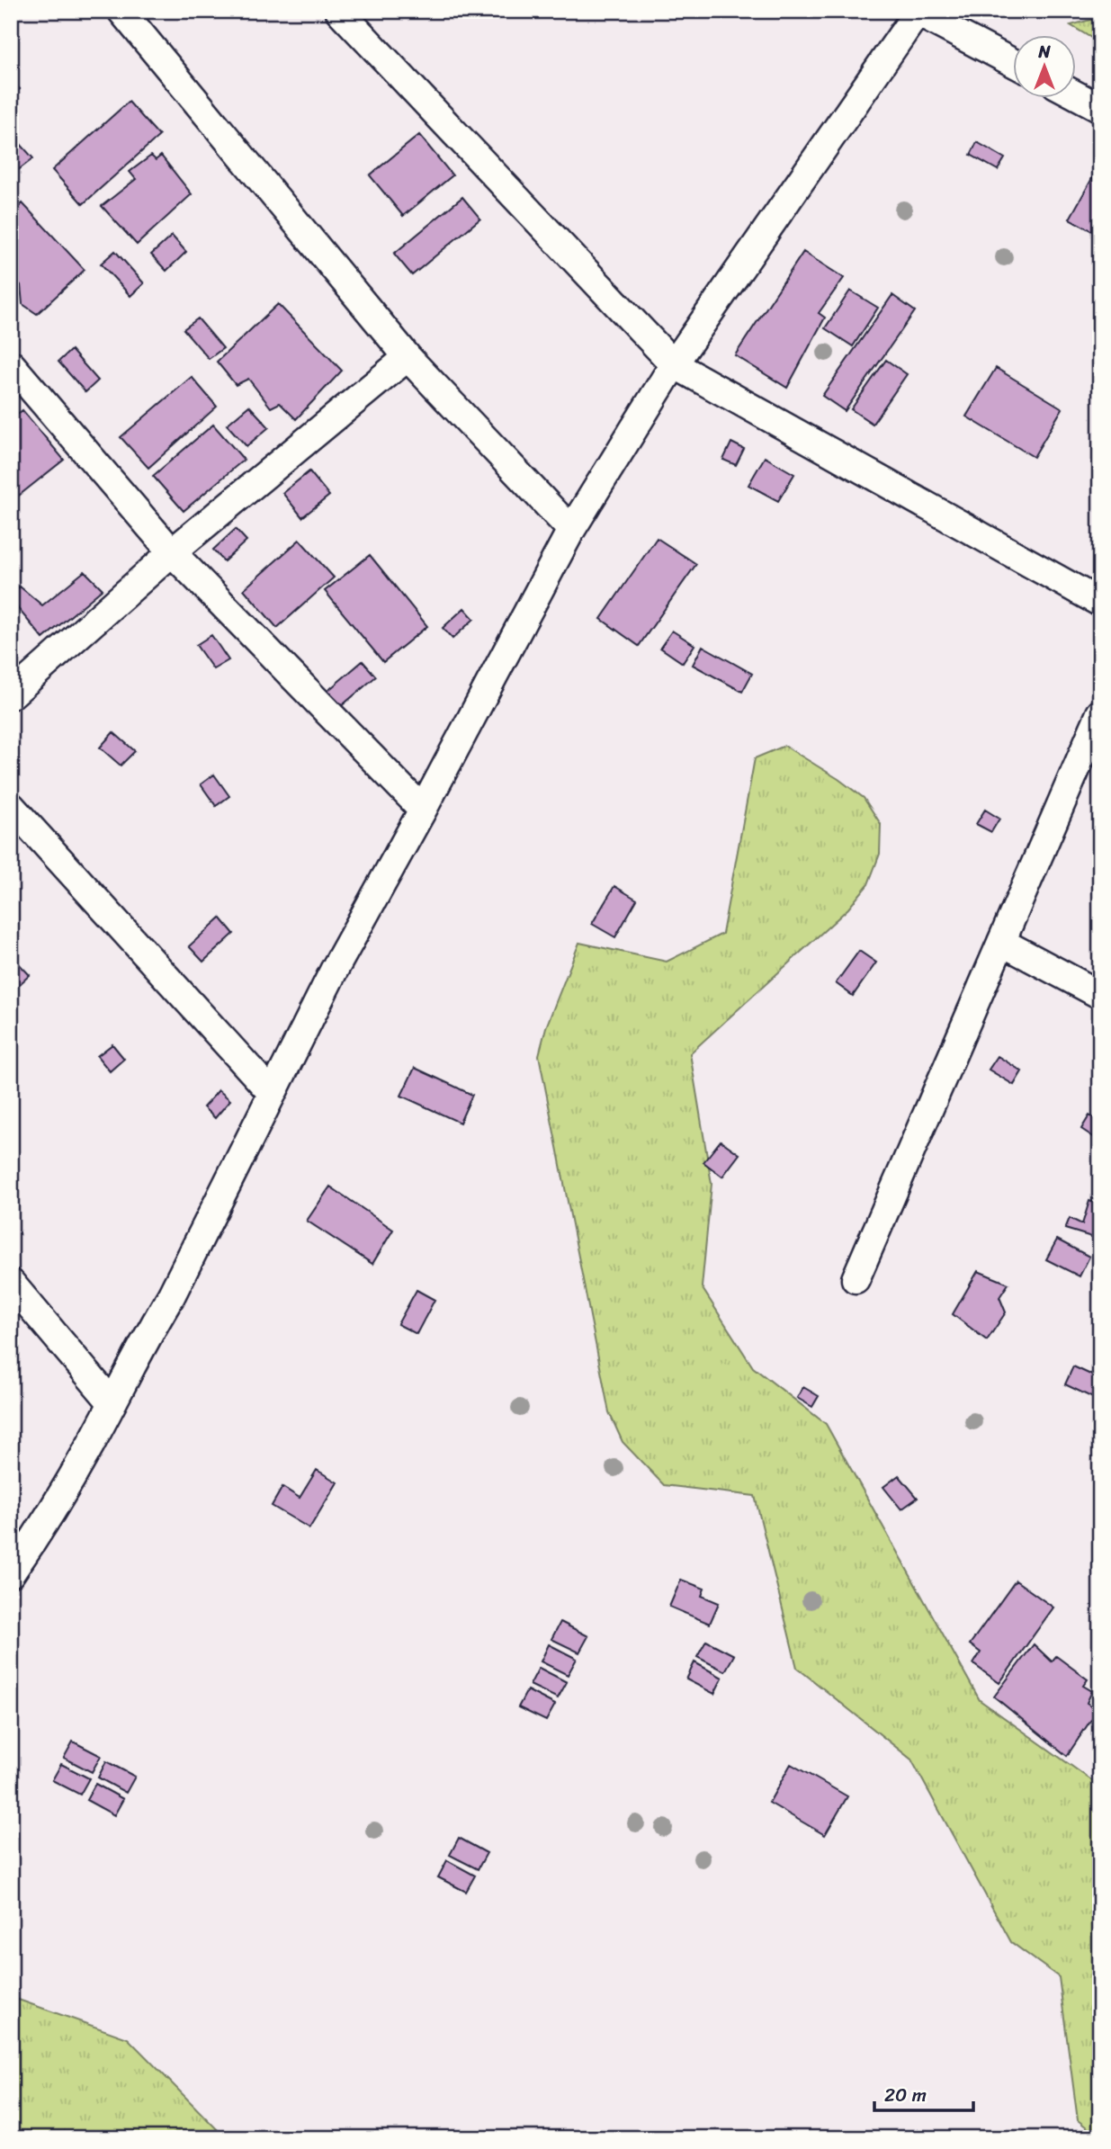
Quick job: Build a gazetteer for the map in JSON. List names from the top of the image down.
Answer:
{
  "scale_bar": "20 m",
  "north": "top"
}
